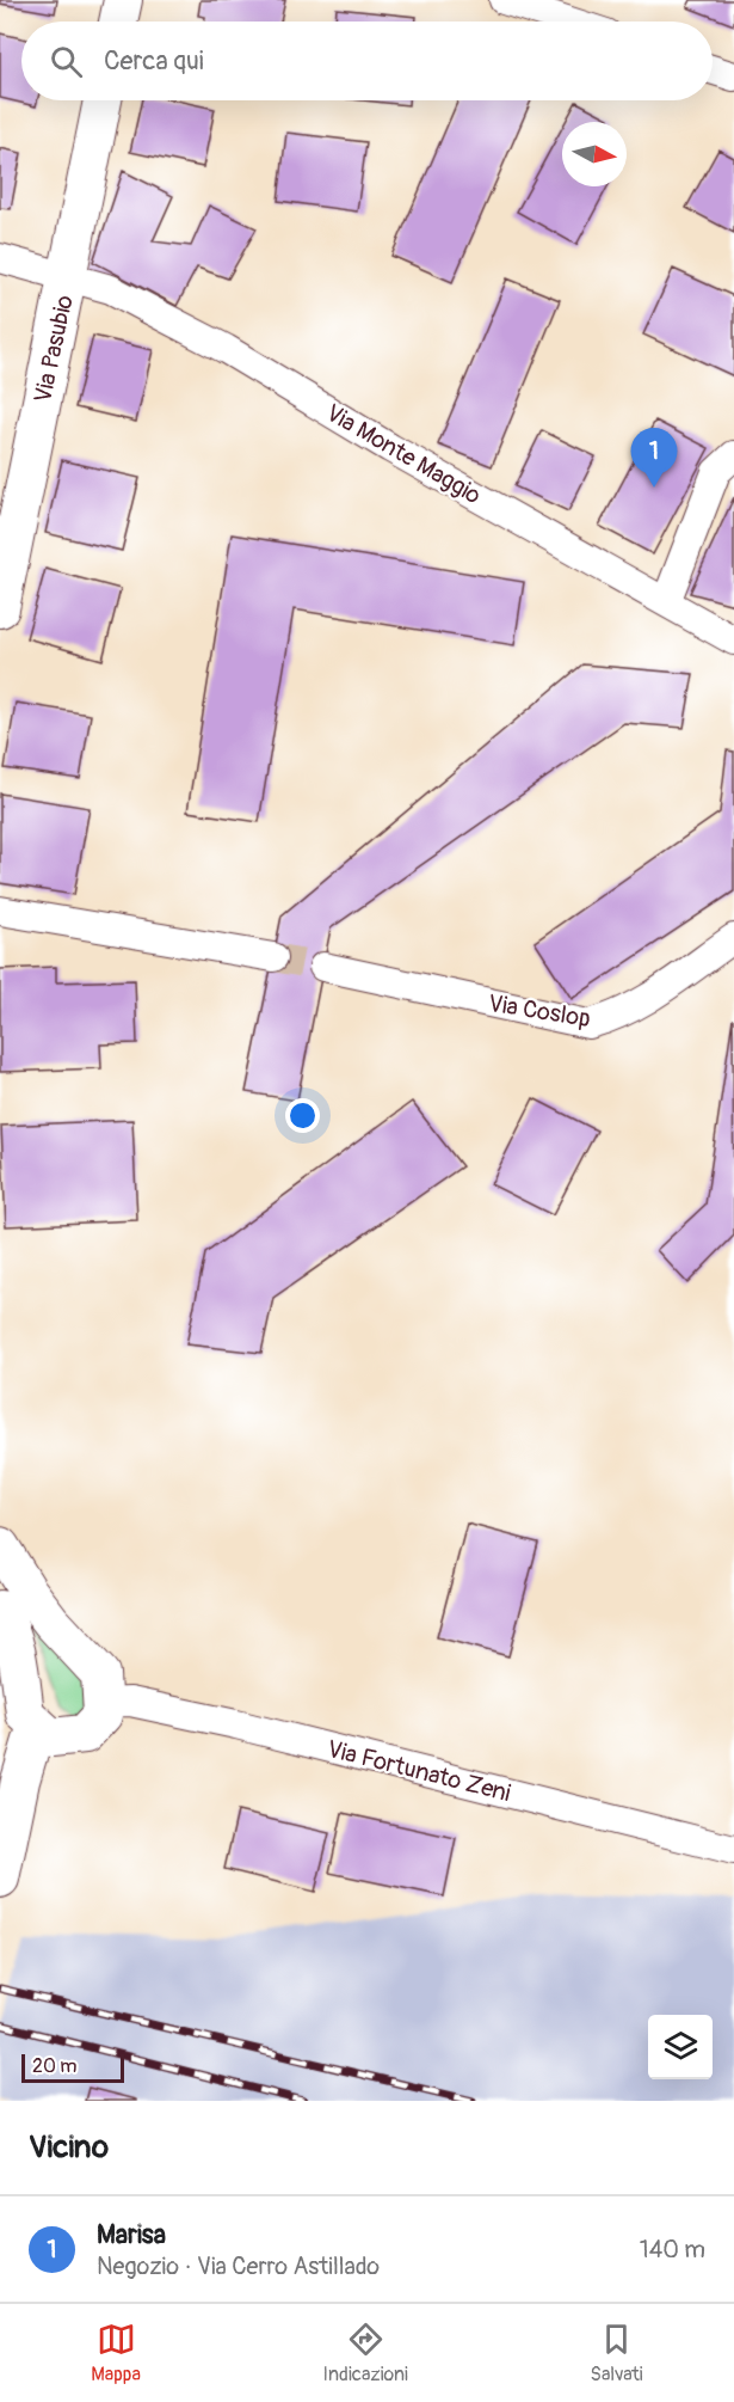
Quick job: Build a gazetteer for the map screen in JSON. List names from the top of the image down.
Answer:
{
  "streets": {
    "street": [
      "Via Pasubio",
      "Via Monte Maggio",
      "Via Coslop",
      "Via Fortunato Zeni"
    ]
  },
  "crossings": [
    ["Via Pasubio", "Via Monte Maggio"]
  ],
  "scale_bar": "20 m",
  "north": "right",
  "page": {
    "search": "Cerca qui",
    "pins": "1",
    "scale": "20 m",
    "heading": "Vicino",
    "list": [
      {
        "mark": "1",
        "name": "Marisa",
        "note": "Negozio · Via Cerro Astillado",
        "value": "140 m"
      }
    ],
    "nav": ["Mappa", "Indicazioni", "Salvati"]
  }
}
